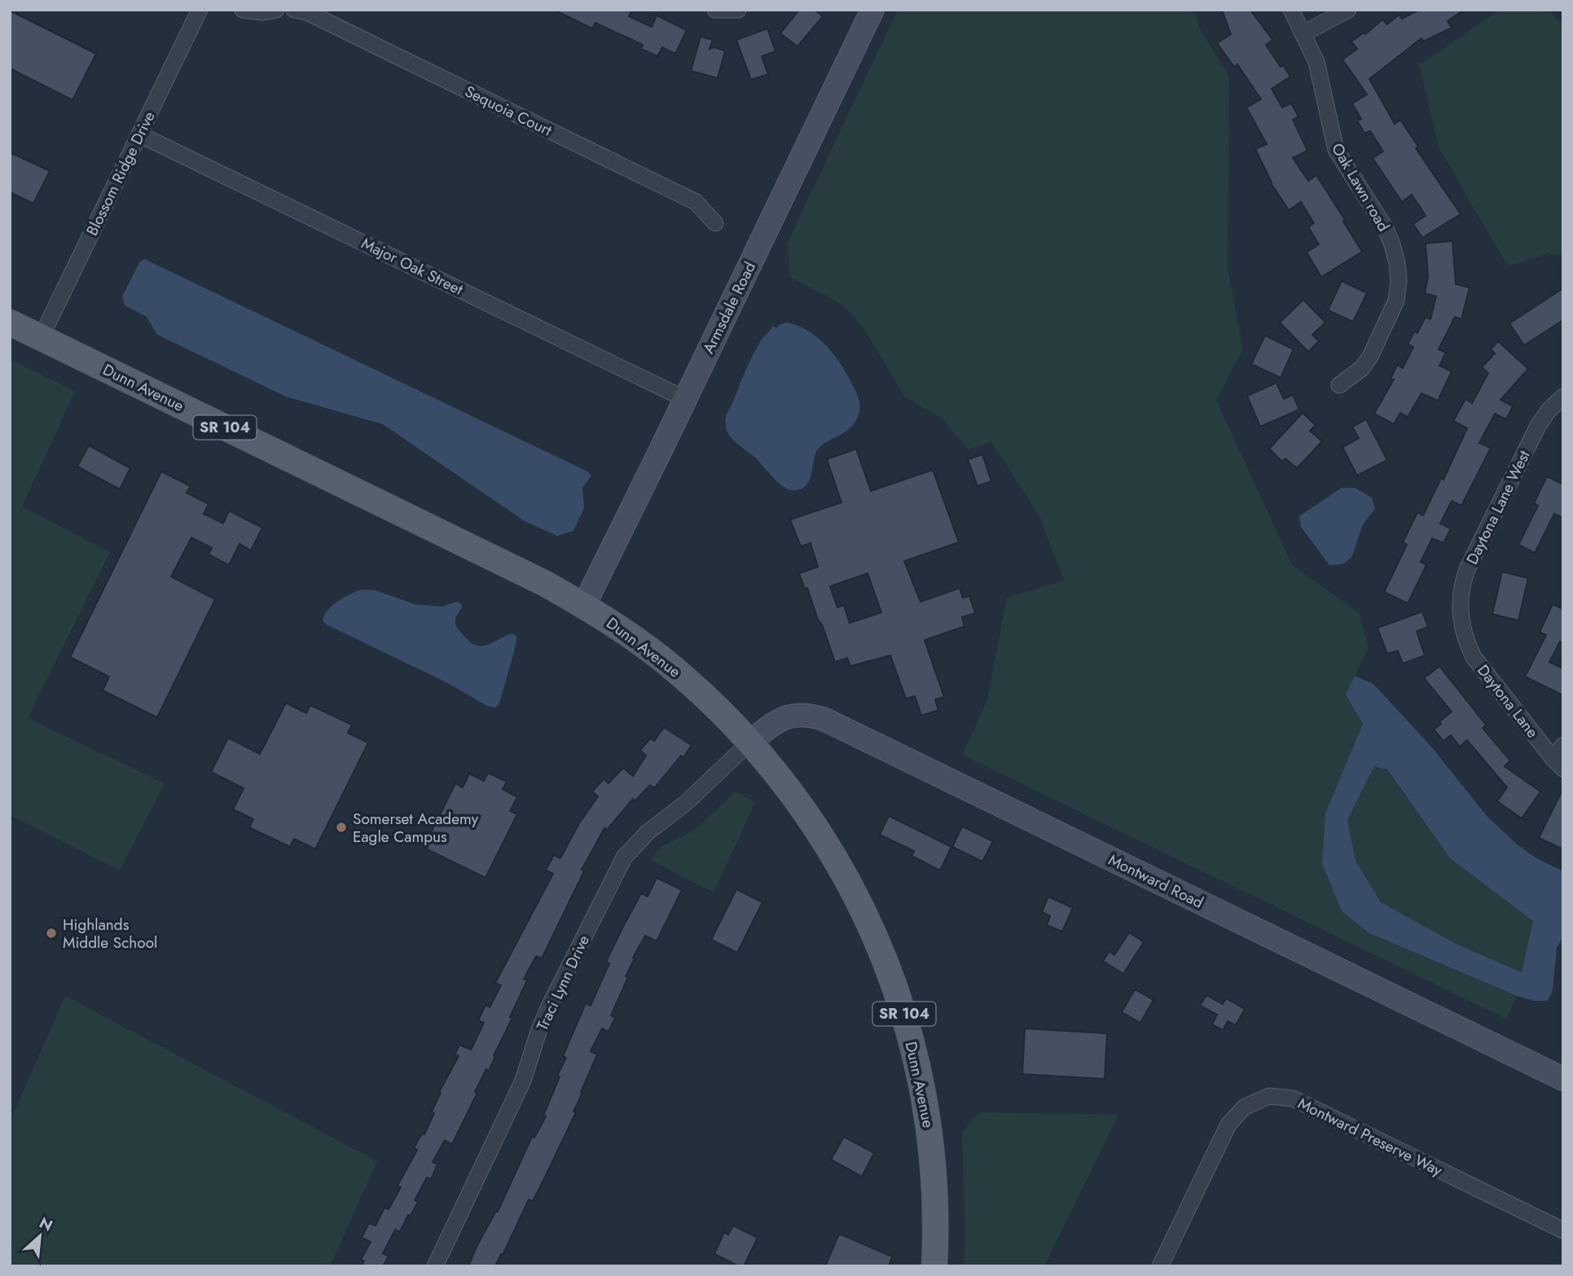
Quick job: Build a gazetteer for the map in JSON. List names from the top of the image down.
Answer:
{
  "streets": {
    "main road": ["Dunn Avenue", "SR 104"],
    "street": [
      "Sequoia Court",
      "Blossom Ridge Drive",
      "Oak Lawn road",
      "Major Oak Street",
      "Armsdale Road",
      "Daytona Lane West",
      "Daytona Lane",
      "Montward Road",
      "Traci Lynn Drive",
      "Montward Preserve Way"
    ]
  },
  "crossings": [
    ["Blossom Ridge Drive", "Major Oak Street"],
    ["Blossom Ridge Drive", "Dunn Avenue"],
    ["Major Oak Street", "Armsdale Road"],
    ["Armsdale Road", "Dunn Avenue"],
    ["Dunn Avenue", "Montward Road"],
    ["Dunn Avenue", "Traci Lynn Drive"],
    ["Daytona Lane West", "Daytona Lane"],
    ["Montward Road", "Traci Lynn Drive"]
  ],
  "places": ["Somerset Academy Eagle Campus", "Highlands Middle School"],
  "north": "top right"
}
